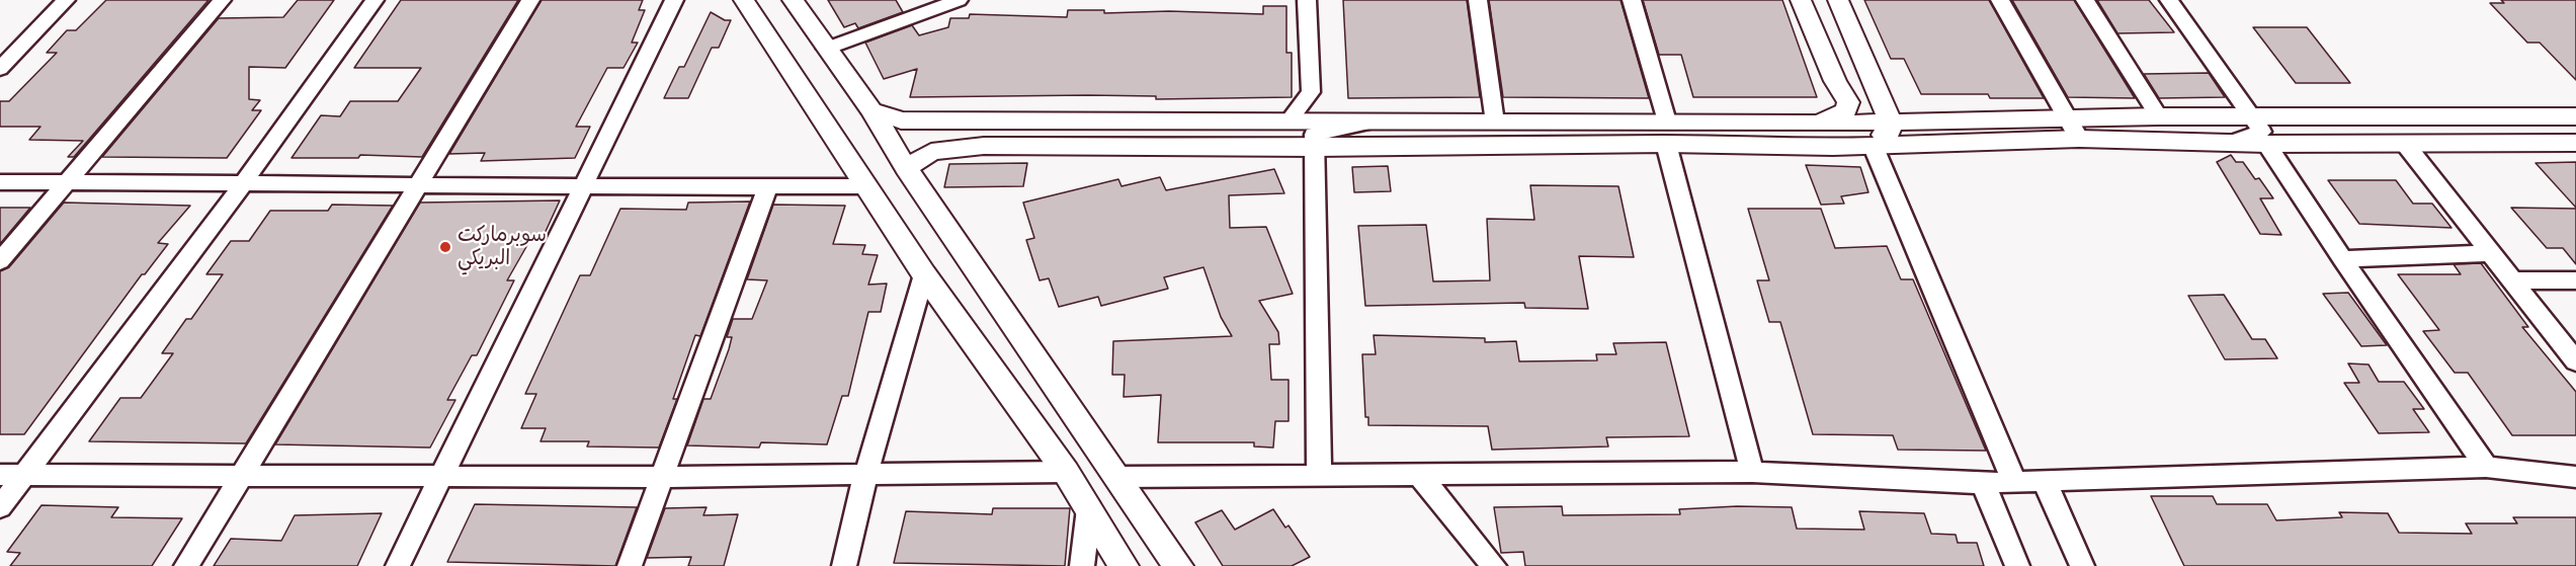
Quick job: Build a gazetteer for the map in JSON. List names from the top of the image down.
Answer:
{
  "places": ["سوبرماركت البريكي"]
}
